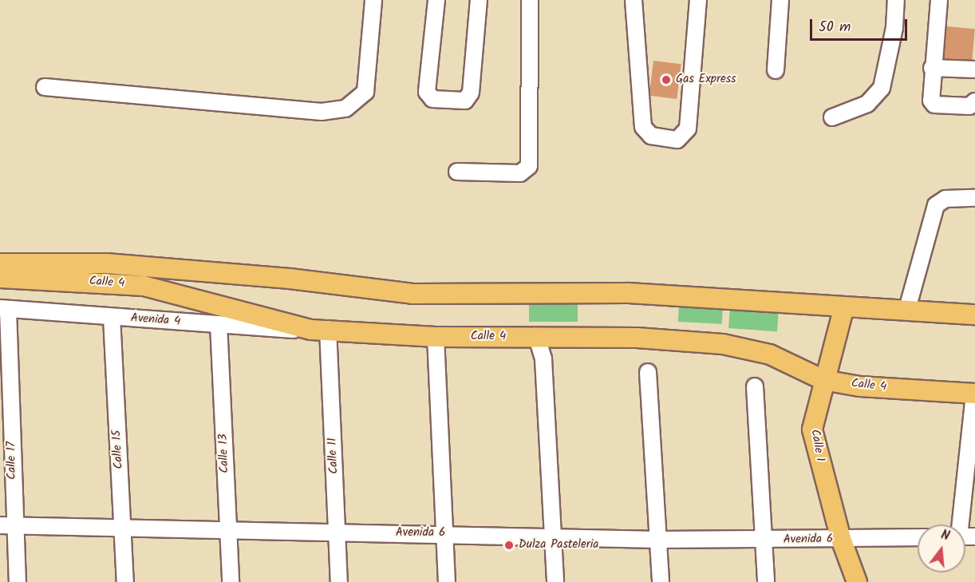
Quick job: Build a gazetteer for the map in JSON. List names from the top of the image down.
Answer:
{
  "streets": {
    "main road": ["Calle 4", "Calle 1"],
    "street": [
      "Avenida 4",
      "Calle 15",
      "Calle 13",
      "Calle 11",
      "Calle 17",
      "Avenida 6"
    ]
  },
  "crossings": [
    ["Calle 4", "Avenida 4"],
    ["Calle 4", "Calle 1"],
    ["Calle 4", "Calle 11"],
    ["Avenida 4", "Calle 15"],
    ["Avenida 4", "Calle 13"],
    ["Avenida 4", "Calle 11"],
    ["Avenida 4", "Calle 17"],
    ["Calle 1", "Avenida 6"],
    ["Calle 15", "Avenida 6"],
    ["Calle 13", "Avenida 6"],
    ["Calle 11", "Avenida 6"],
    ["Calle 17", "Avenida 6"]
  ],
  "places": ["Gas Express", "Dulza Pasteleria"],
  "scale_bar": "50 m",
  "north": "top"
}
